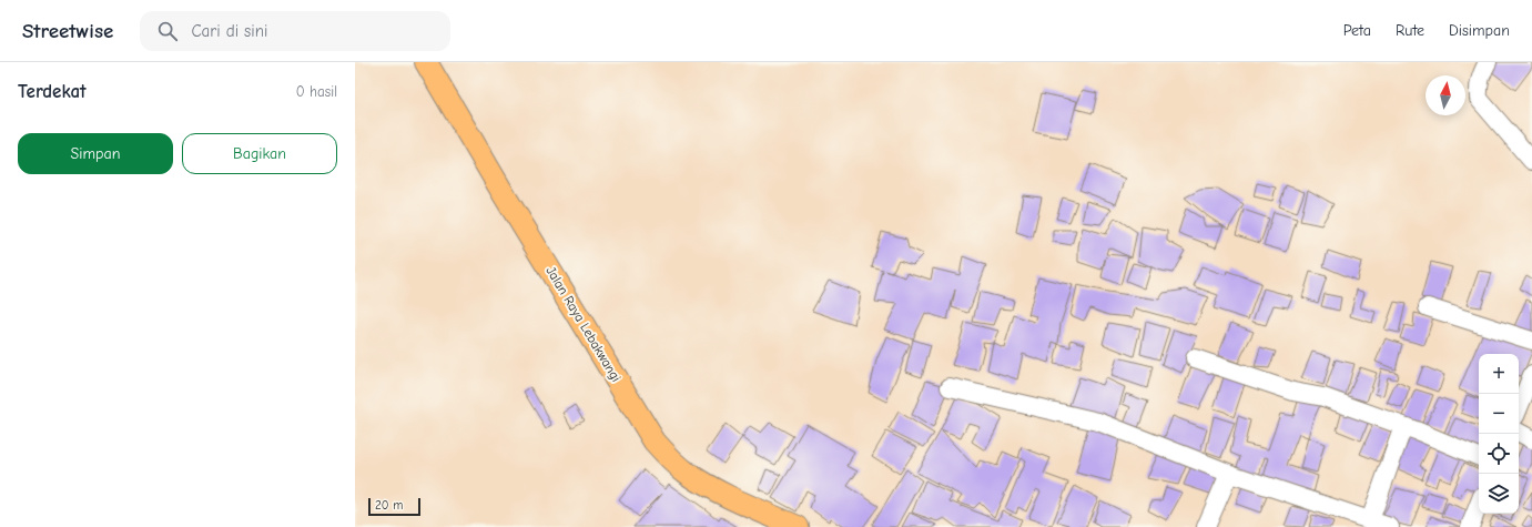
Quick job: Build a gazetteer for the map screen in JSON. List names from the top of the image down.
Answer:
{
  "streets": {
    "main road": ["Jalan Raya Lebakwangi"]
  },
  "scale_bar": "20 m",
  "north": "top",
  "page": {
    "header": "Streetwise",
    "search": "Cari di sini",
    "nav": ["Peta", "Rute", "Disimpan"],
    "heading": ["Terdekat", "0 hasil"],
    "buttons": ["Simpan", "Bagikan"],
    "map_buttons": ["+", "−"],
    "scale": "20 m"
  }
}
